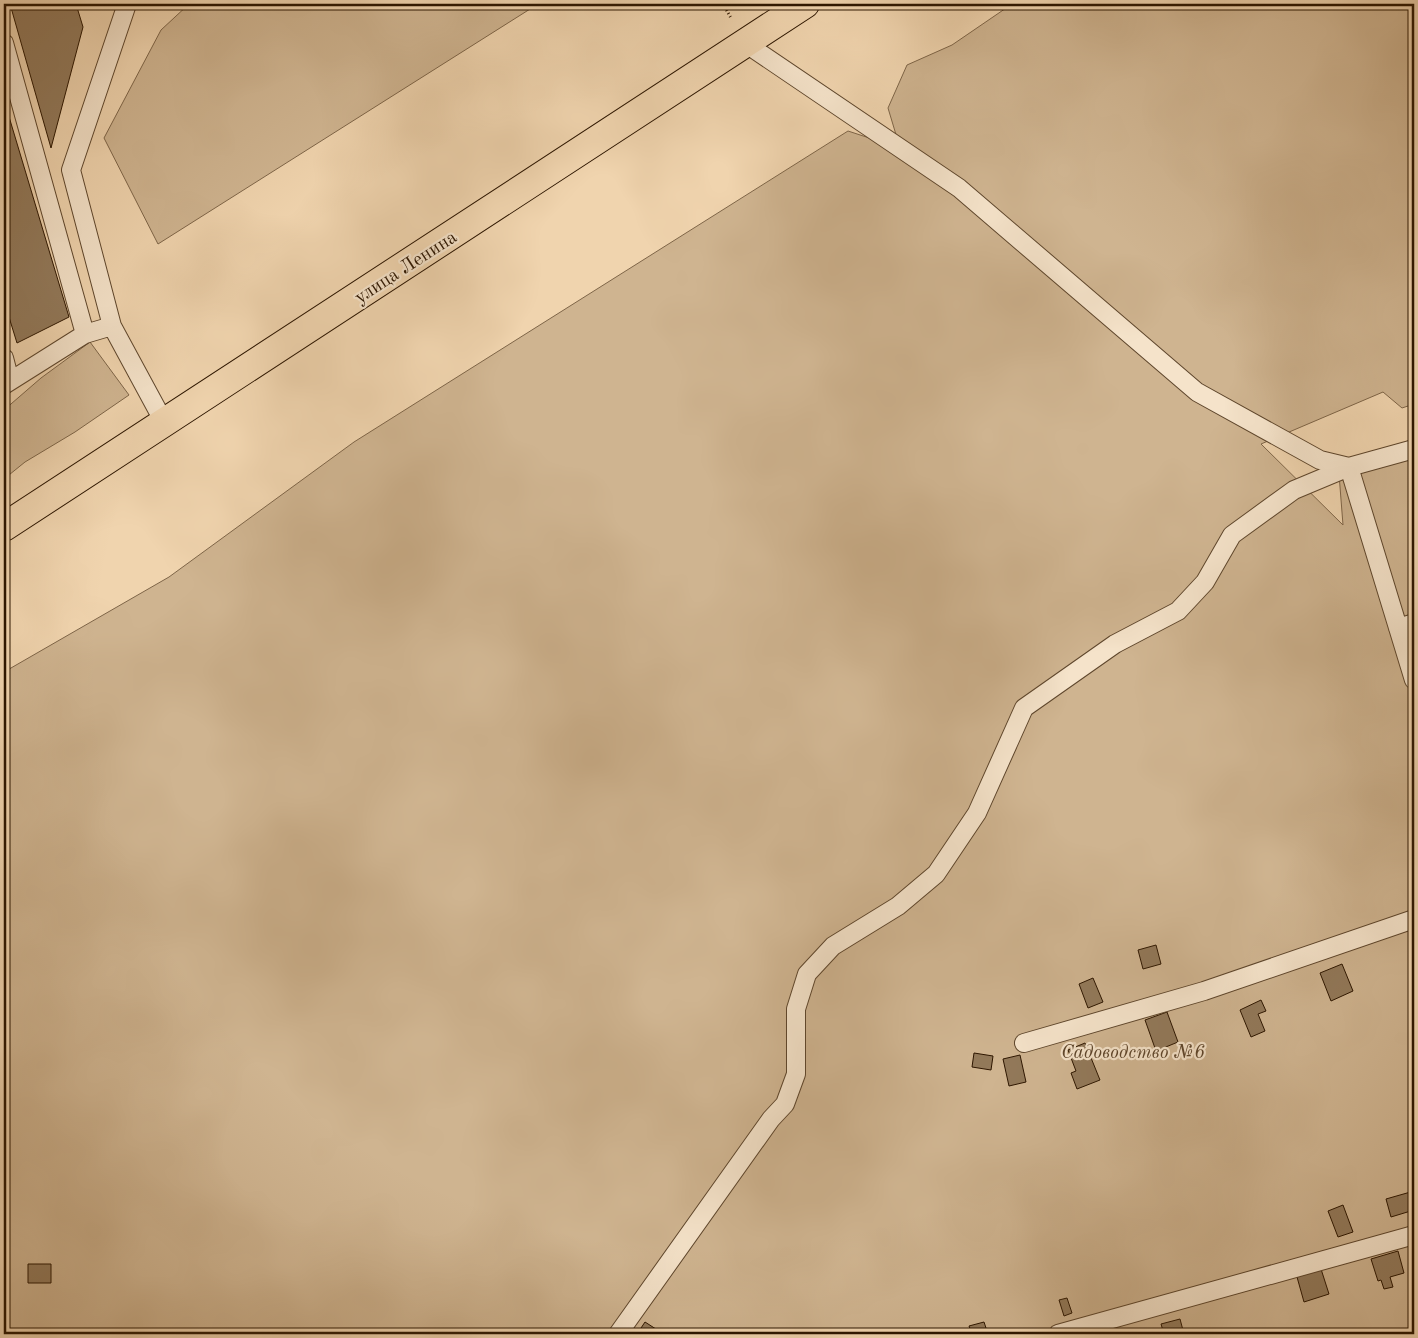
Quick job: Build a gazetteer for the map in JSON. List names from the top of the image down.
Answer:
{
  "streets": {
    "main road": ["улица Ленина"]
  },
  "parks": ["Садоводство №6"]
}
